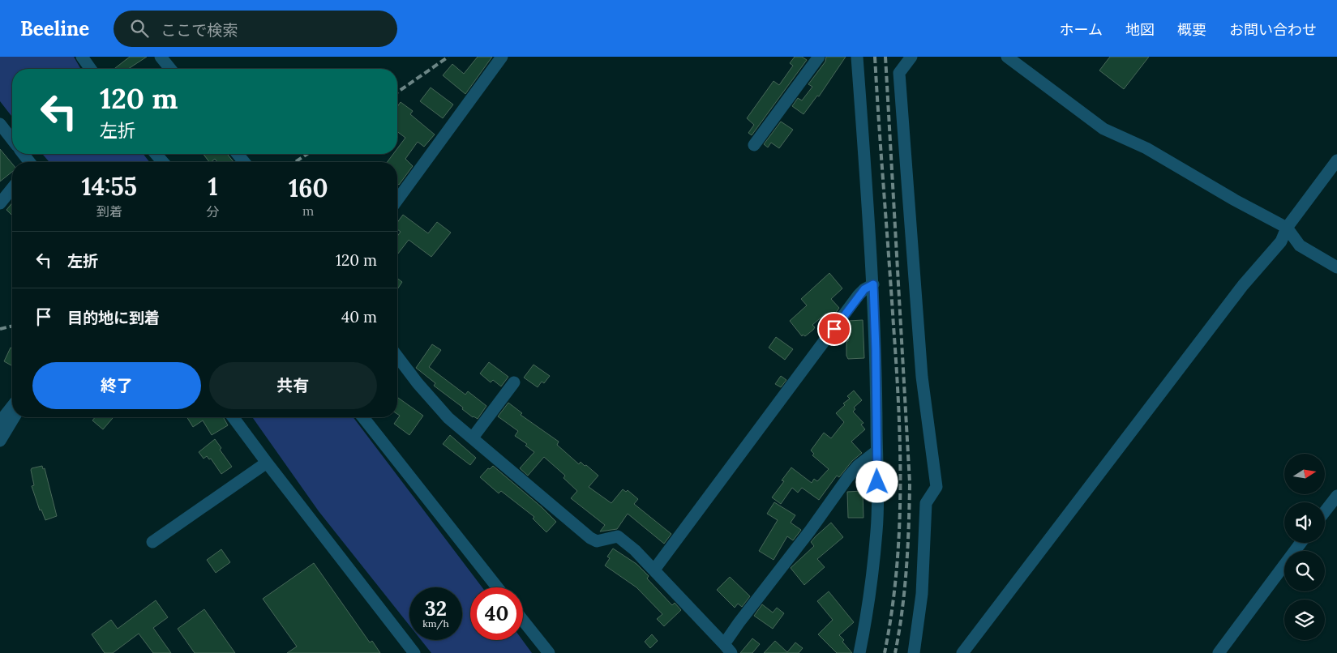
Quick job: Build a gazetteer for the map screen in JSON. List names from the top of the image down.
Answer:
{
  "north": "right",
  "page": {
    "header": "Beeline",
    "search": "ここで検索",
    "nav": [
      "ホーム",
      "地図",
      "概要",
      "お問い合わせ"
    ],
    "turn": ["120 m", "左折"],
    "eta": [
      "14:55",
      "到着",
      "1",
      "分",
      "160",
      "m"
    ],
    "list": [
      {
        "name": "左折",
        "value": "120 m"
      },
      {
        "name": "目的地に到着",
        "value": "40 m"
      }
    ],
    "buttons": ["終了", "共有"],
    "speed": "32 km/h",
    "limit": "40"
  }
}
